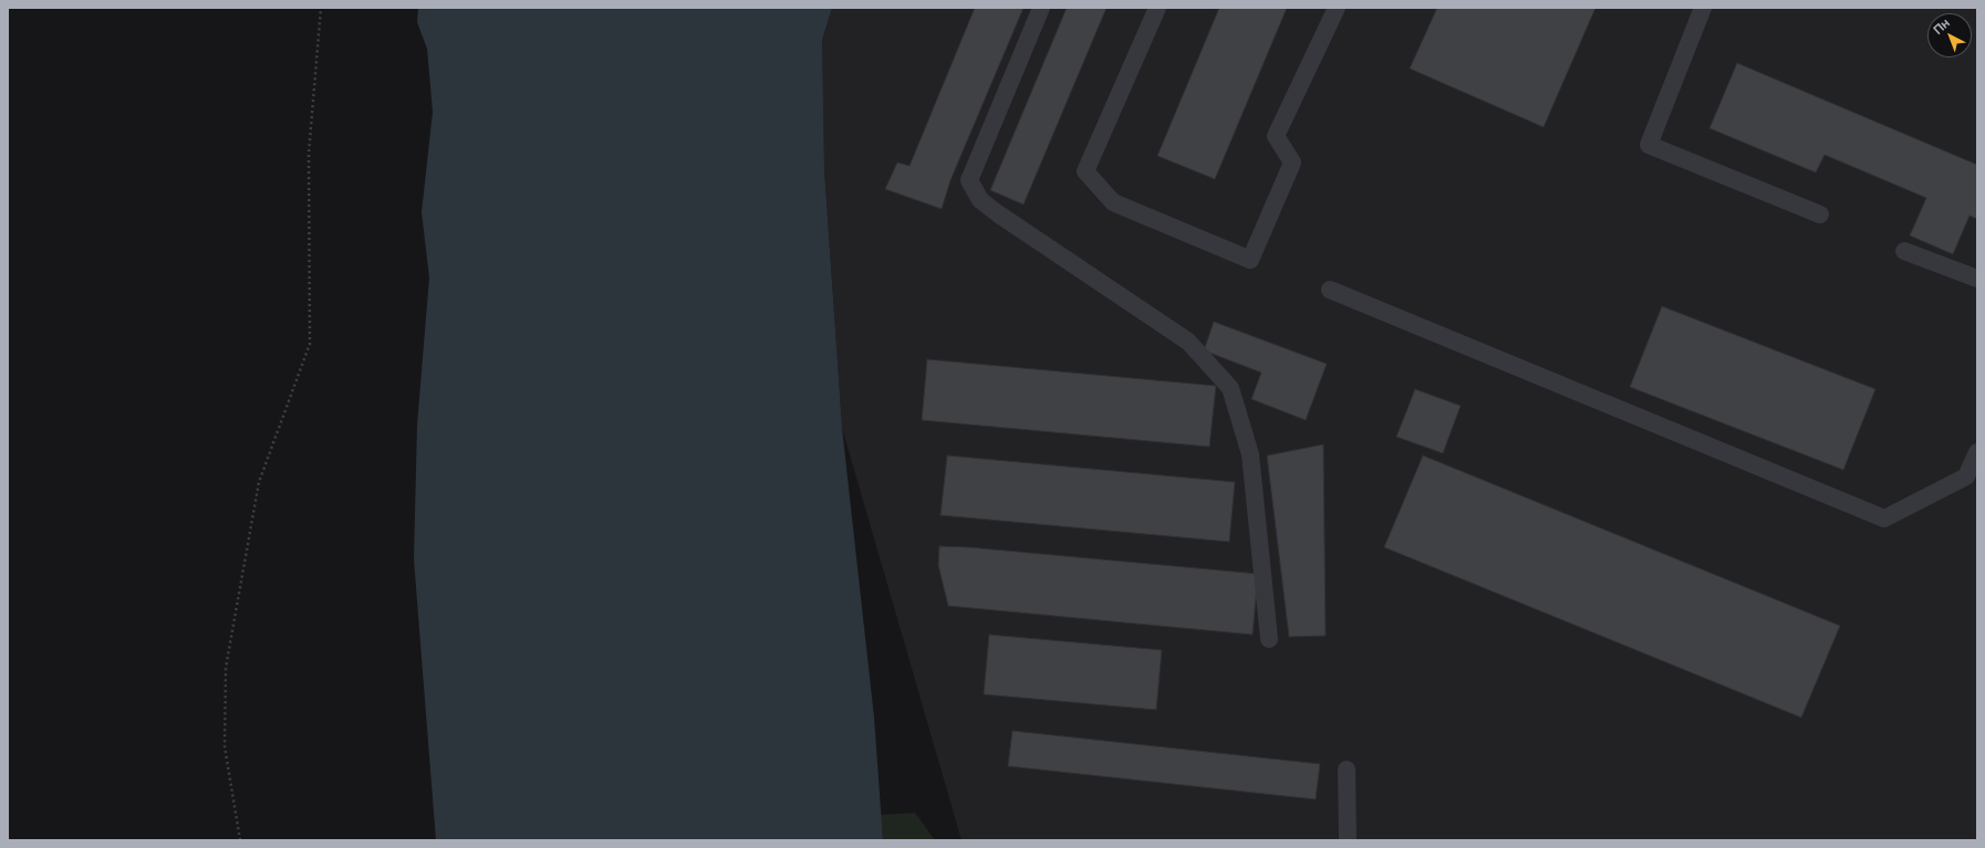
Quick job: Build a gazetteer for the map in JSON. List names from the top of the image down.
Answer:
{
  "north": "top left"
}
